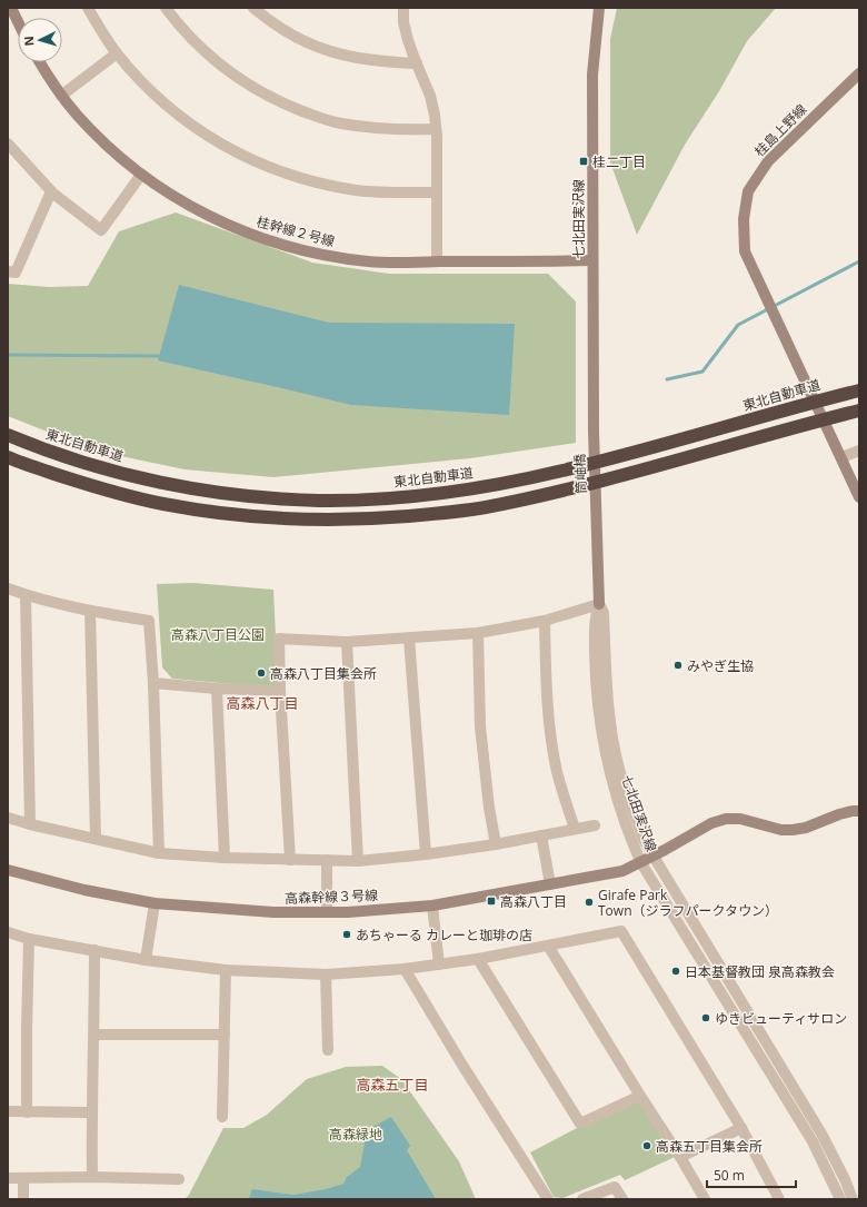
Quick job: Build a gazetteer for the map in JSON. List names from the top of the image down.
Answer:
{
  "streets": {
    "highway": ["東北自動車道"],
    "street": [
      "桂島上野線",
      "七北田実沢線",
      "桂幹線２号線",
      "筒岫橋",
      "高森幹線３号線"
    ]
  },
  "crossings": [
    ["七北田実沢線", "桂幹線２号線"],
    ["七北田実沢線", "筒岫橋"],
    ["七北田実沢線", "高森幹線３号線"]
  ],
  "districts": ["高森八丁目", "高森五丁目"],
  "parks": ["高森八丁目公園", "高森緑地"],
  "places": {
    "transit": ["桂二丁目", "高森八丁目"],
    "other": [
      "みやぎ生協",
      "高森八丁目集会所",
      "Girafe Park Town（ジラフパークタウン）",
      "あちゃーる カレーと珈琲の店",
      "日本基督教団 泉高森教会",
      "ゆきビューティサロン",
      "高森五丁目集会所"
    ]
  },
  "scale_bar": "50 m",
  "north": "left"
}
